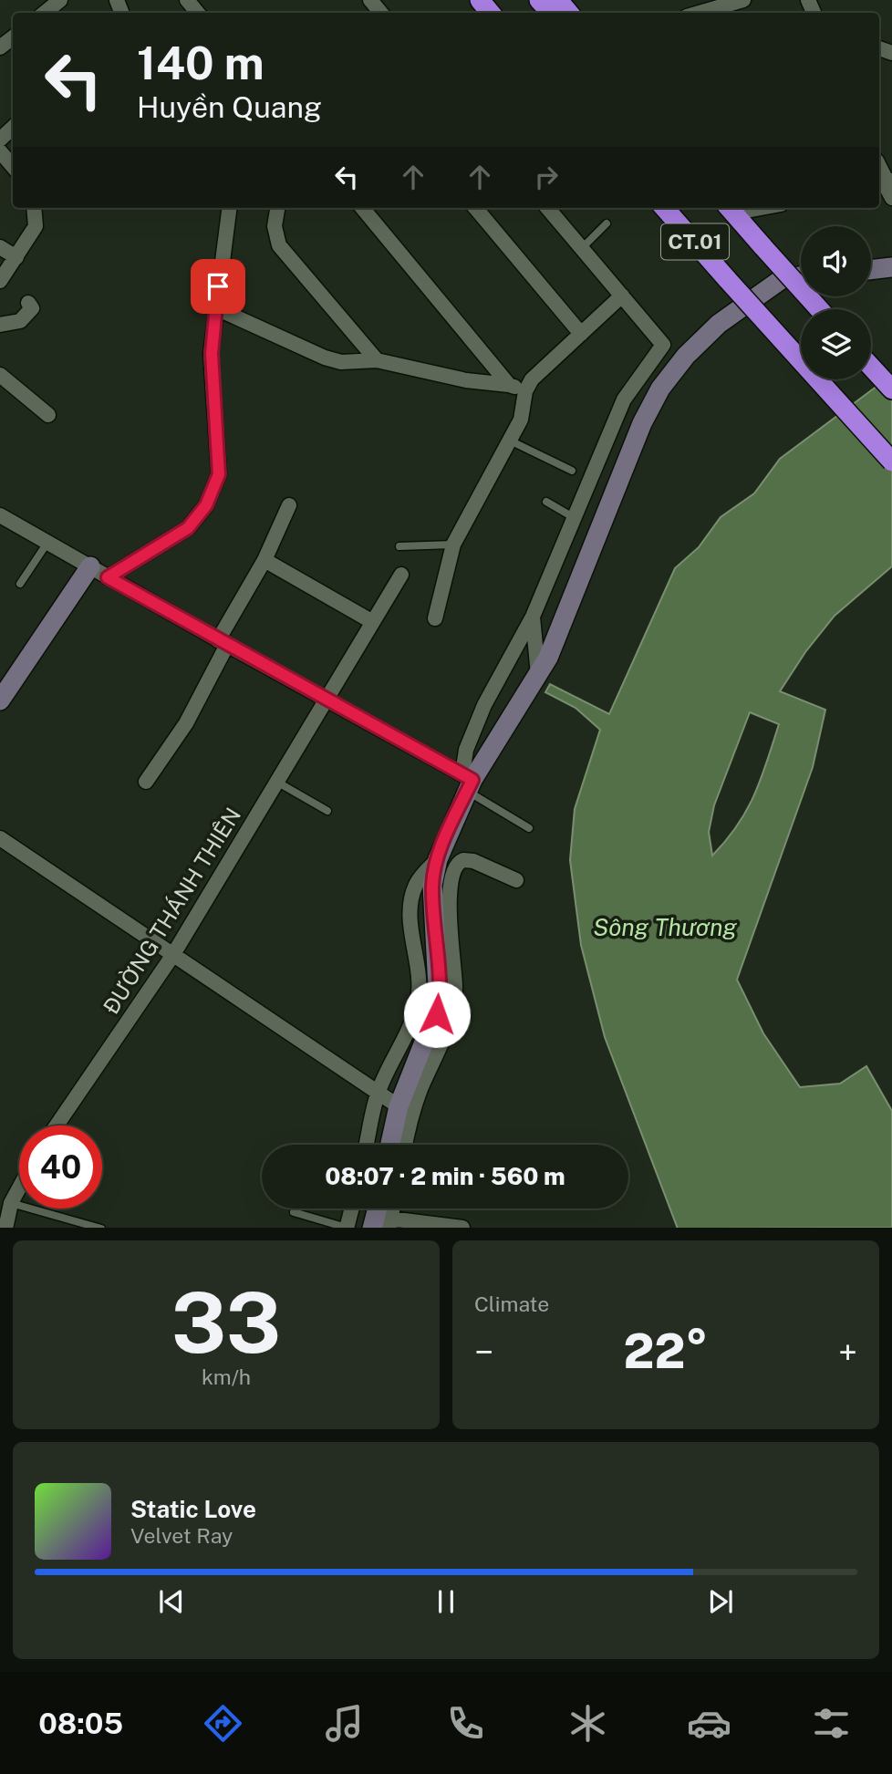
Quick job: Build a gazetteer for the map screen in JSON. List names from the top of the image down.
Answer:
{
  "streets": {
    "highway": ["CT.01"],
    "street": ["ĐƯỜNG THÁNH THIÊN"]
  },
  "water": ["Sông Thương"],
  "page": {
    "turn": ["140 m", "Huyền Quang"],
    "limit": "40",
    "trip": "08:07 · 2 min · 560 m",
    "tile": [
      ["33", "km/h"],
      "Climate"
    ],
    "heat": ["−", "22°", "+"],
    "song": ["Static Love", "Velvet Ray"],
    "tabs": "08:05"
  }
}
